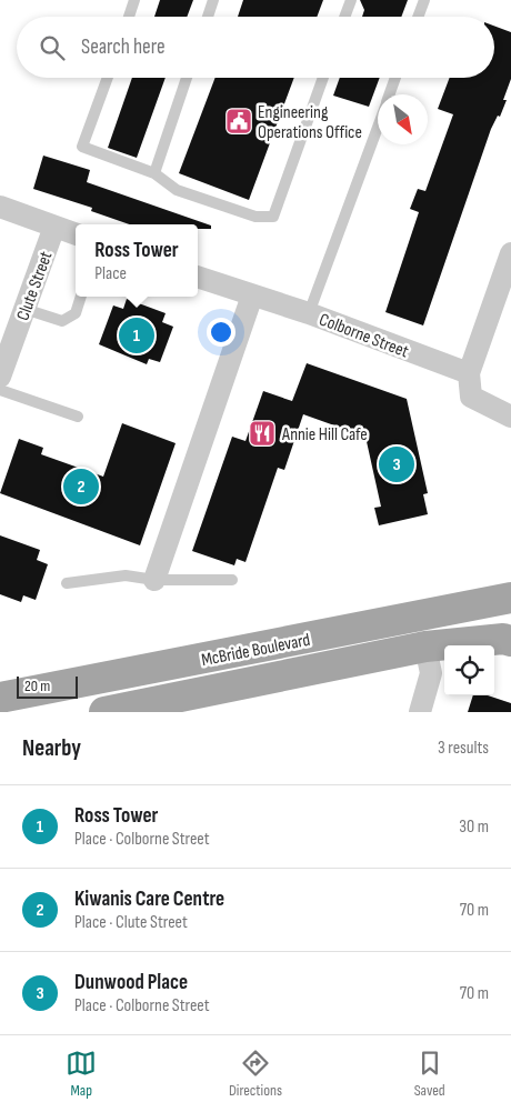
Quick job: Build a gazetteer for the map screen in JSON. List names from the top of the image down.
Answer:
{
  "streets": {
    "main road": ["McBride Boulevard"],
    "street": ["Clute Street", "Colborne Street"]
  },
  "places": {
    "public building": ["Engineering Operations Office"],
    "restaurant": ["Annie Hill Cafe"]
  },
  "scale_bar": "20 m",
  "north": "bottom right",
  "page": {
    "search": "Search here",
    "popup": ["Ross Tower", "Place"],
    "pins": ["1", "3", "2"],
    "scale": "20 m",
    "heading": ["Nearby", "3 results"],
    "list": [
      {
        "mark": "1",
        "name": "Ross Tower",
        "note": "Place · Colborne Street",
        "value": "30 m"
      },
      {
        "mark": "2",
        "name": "Kiwanis Care Centre",
        "note": "Place · Clute Street",
        "value": "70 m"
      },
      {
        "mark": "3",
        "name": "Dunwood Place",
        "note": "Place · Colborne Street",
        "value": "70 m"
      }
    ],
    "nav": ["Map", "Directions", "Saved"]
  }
}
